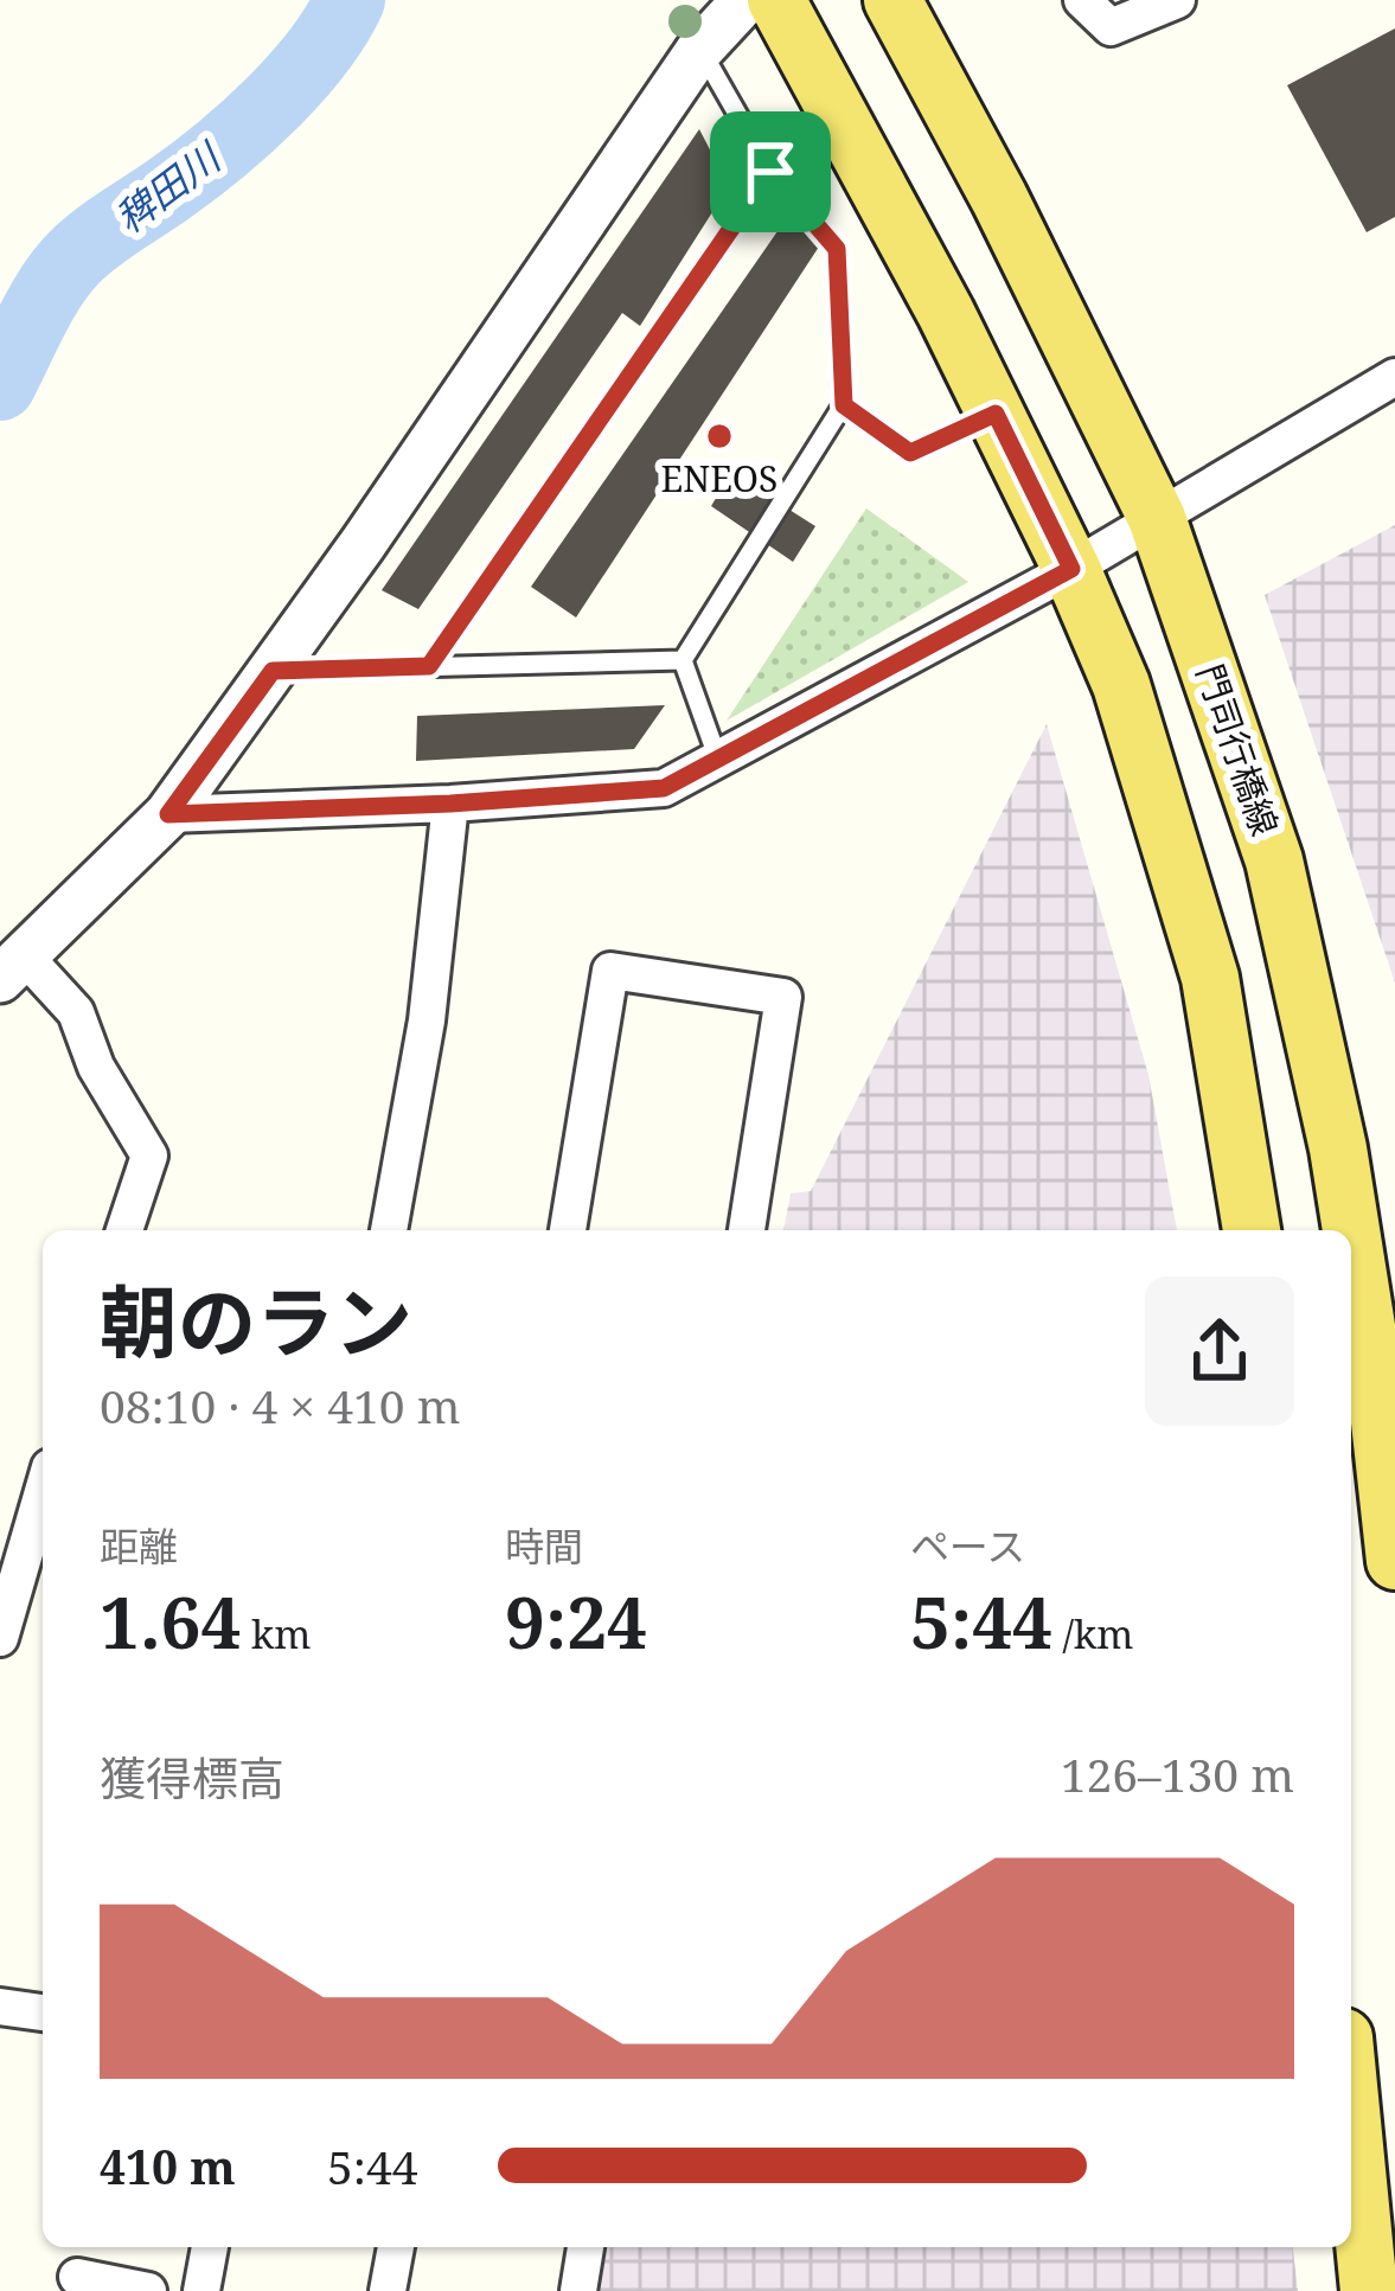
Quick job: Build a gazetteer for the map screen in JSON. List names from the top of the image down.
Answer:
{
  "streets": {
    "main road": ["門司行橋線"]
  },
  "water": ["稗田川"],
  "places": ["ENEOS"],
  "page": {
    "heading": ["朝のラン", "08:10 · 4 × 410 m"],
    "stats": [
      ["距離", "1.64 km"],
      ["時間", "9:24"],
      ["ペース", "5:44 /km"]
    ],
    "chart": ["獲得標高", "126–130 m"],
    "list": [
      {
        "name": "410 m",
        "note": "5:44"
      }
    ]
  }
}
